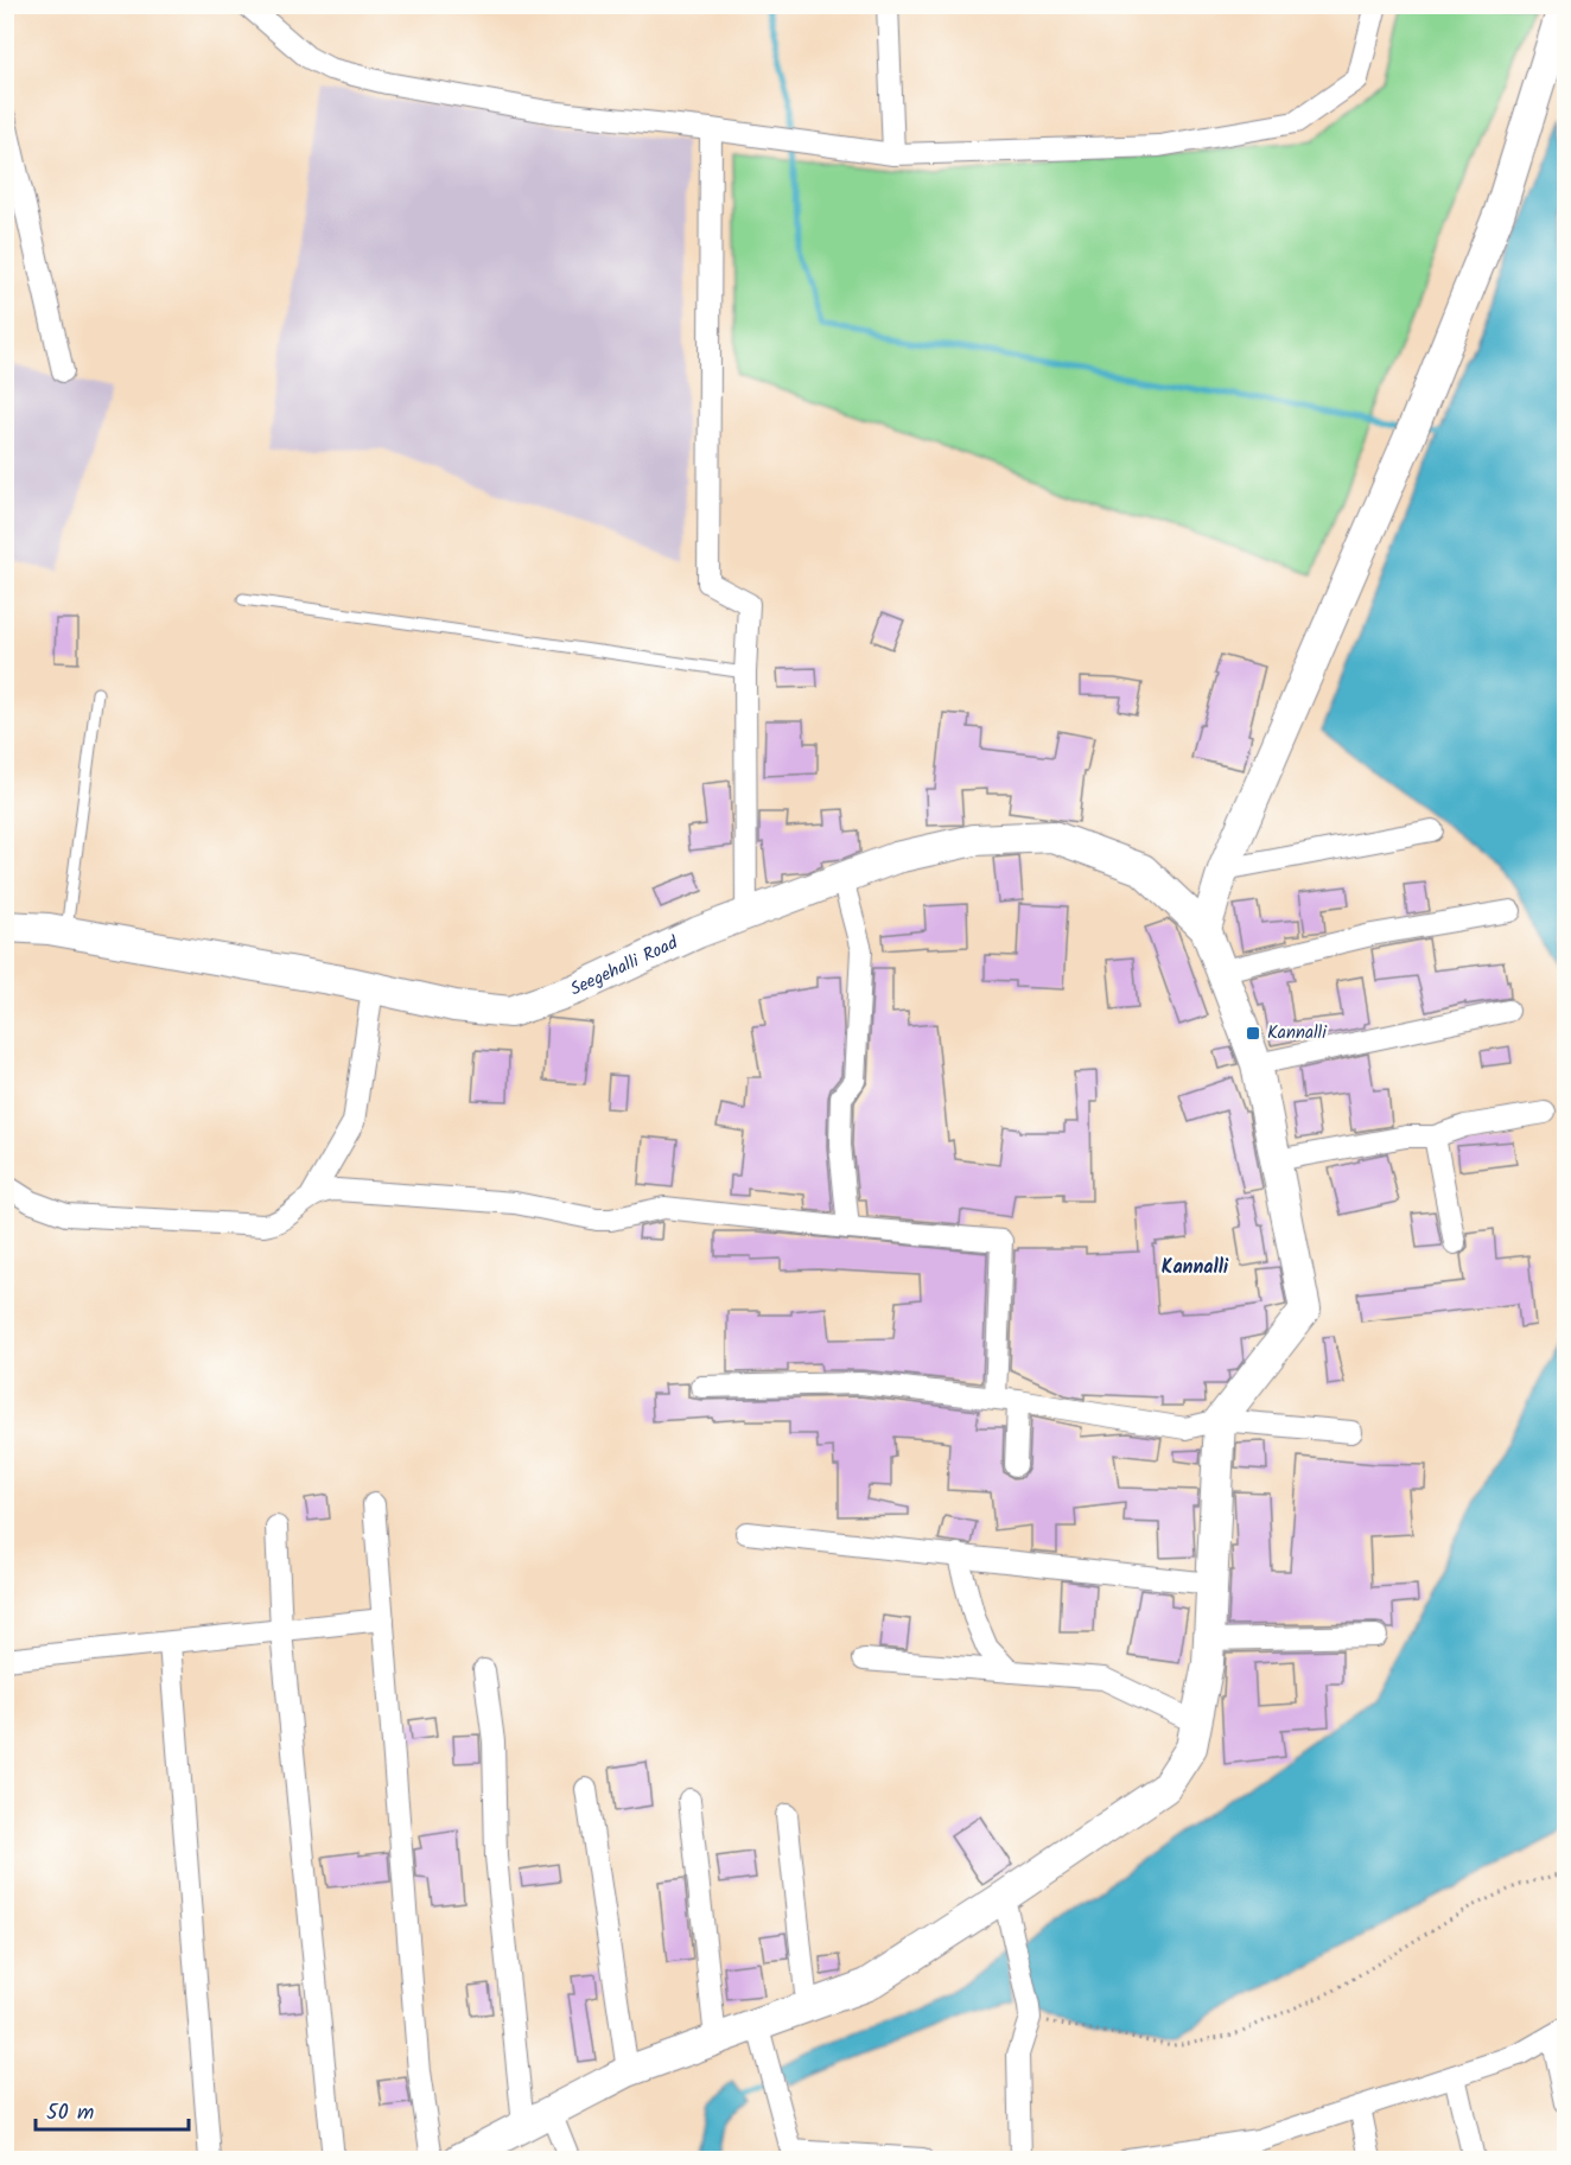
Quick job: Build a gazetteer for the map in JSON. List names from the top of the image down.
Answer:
{
  "streets": {
    "street": ["Seegehalli Road"]
  },
  "districts": ["Kannalli"],
  "places": {
    "transit": ["Kannalli"]
  },
  "scale_bar": "50 m"
}
